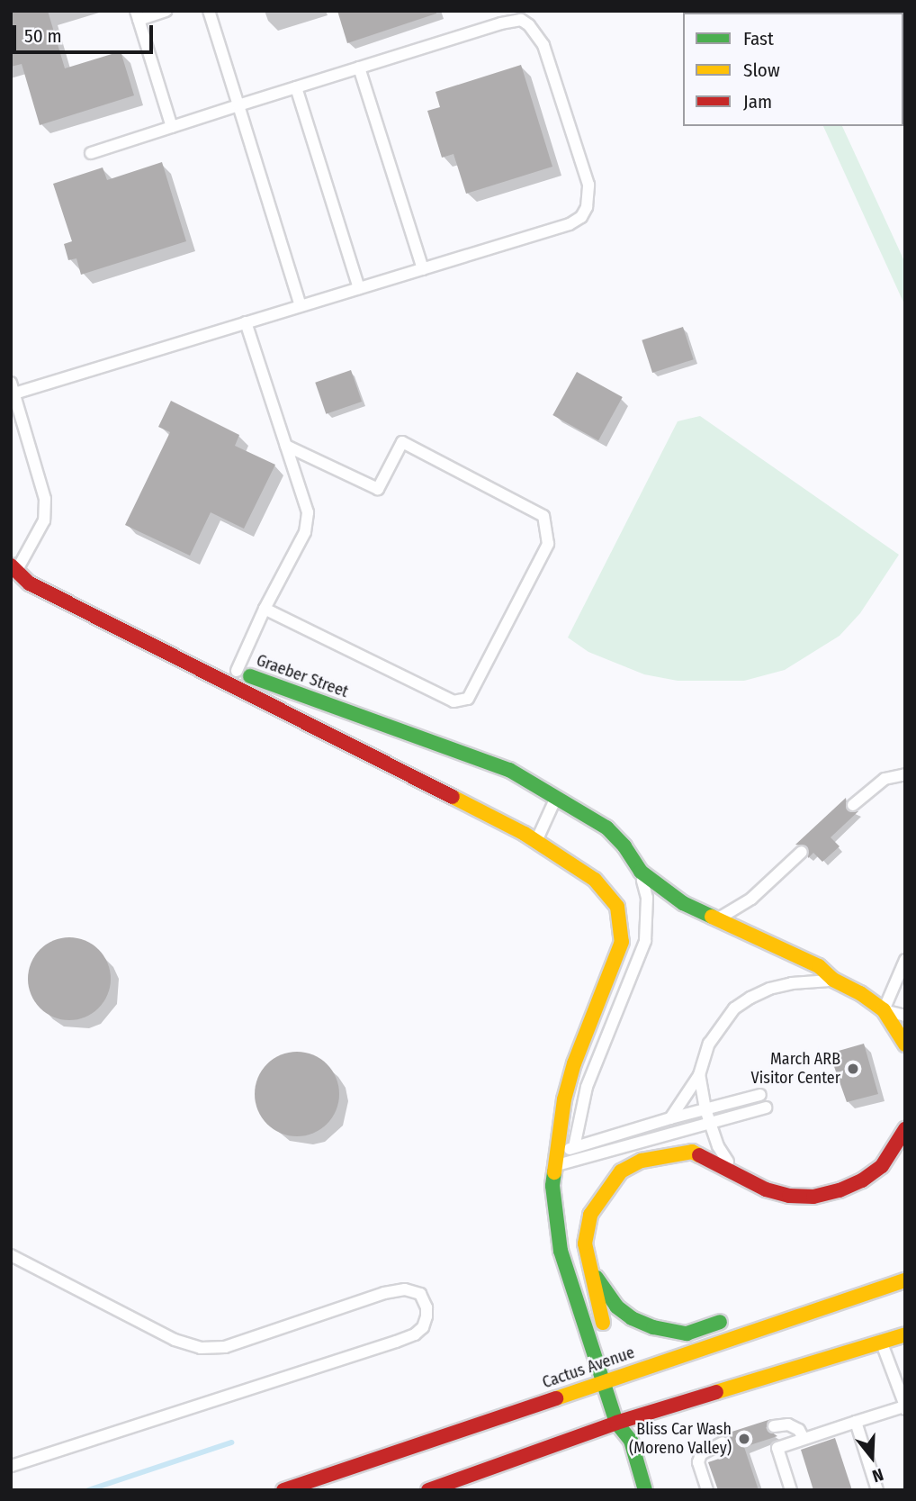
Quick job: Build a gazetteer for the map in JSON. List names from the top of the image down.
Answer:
{
  "streets": {
    "street": ["Graeber Street", "Cactus Avenue"]
  },
  "places": ["March ARB Visitor Center", "Bliss Car Wash (Moreno Valley)"],
  "legend": ["Fast", "Slow", "Jam"],
  "scale_bar": "50 m",
  "north": "bottom"
}
